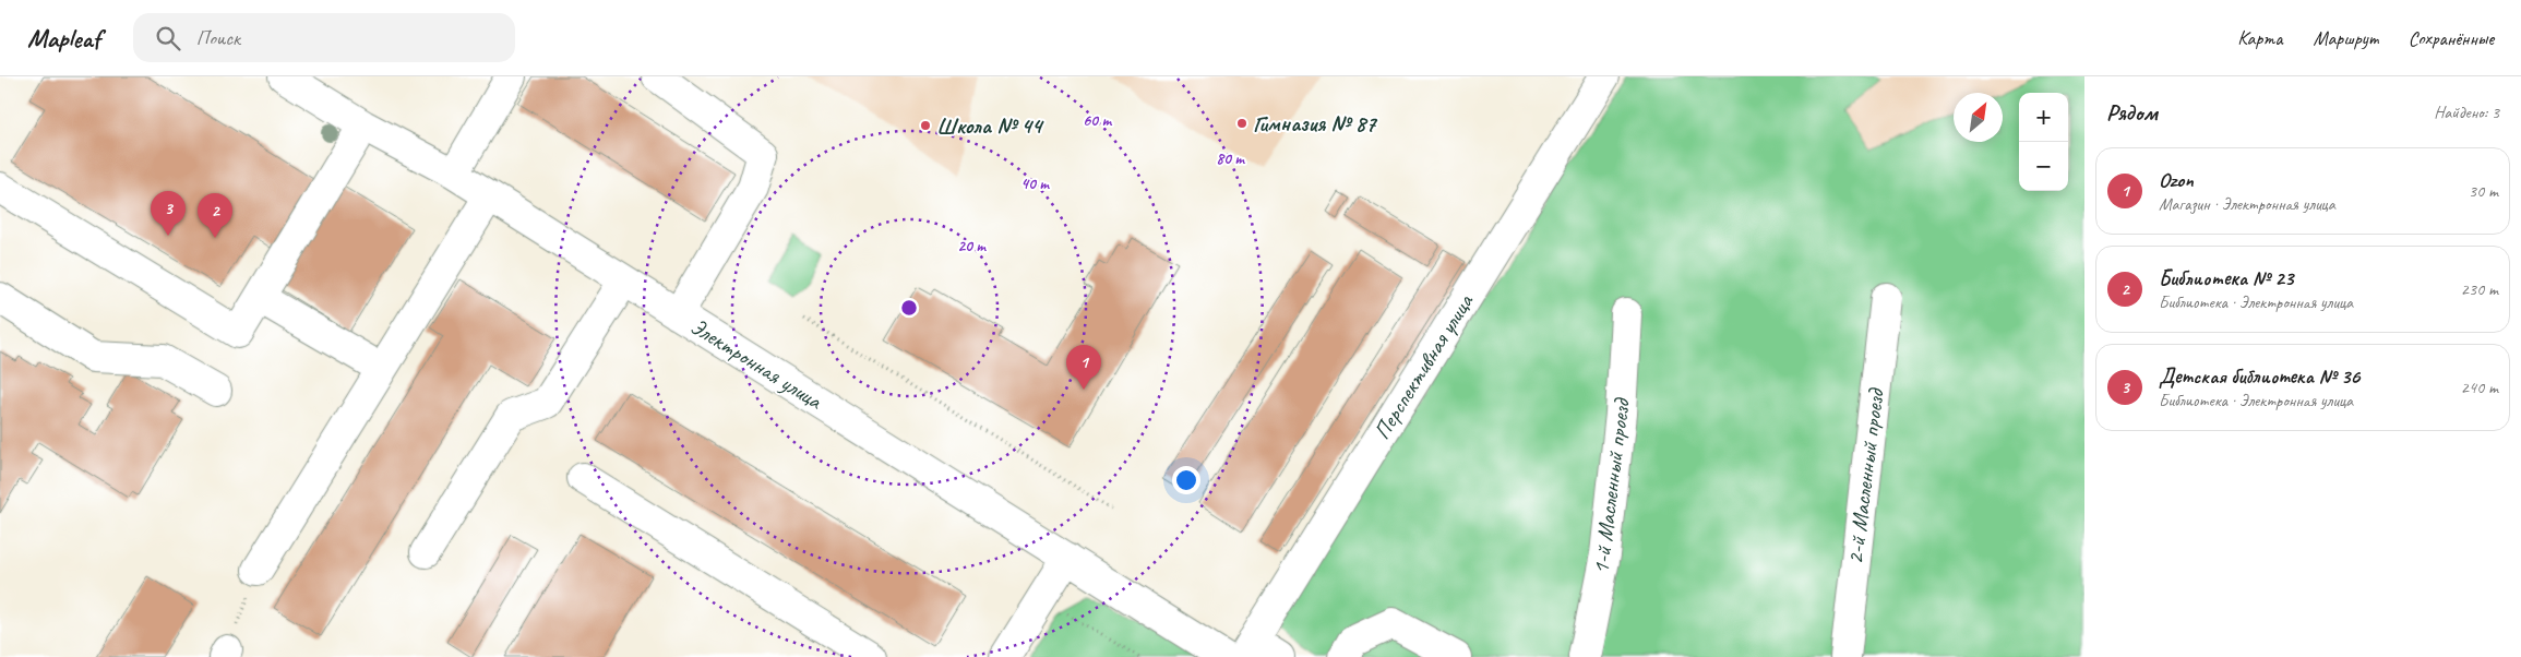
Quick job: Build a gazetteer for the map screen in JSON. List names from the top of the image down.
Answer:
{
  "streets": {
    "street": [
      "Электронная улица",
      "Перспективная улица",
      "2-й Масленный проезд",
      "1-й Масленный проезд"
    ]
  },
  "places": ["Гимназия № 87", "Школа № 44"],
  "north": "top right",
  "page": {
    "header": "Mapleaf",
    "search": "Поиск",
    "nav": ["Карта", "Маршрут", "Сохранённые"],
    "heading": ["Рядом", "Найдено: 3"],
    "map_buttons": ["+", "−"],
    "list": [
      {
        "mark": "1",
        "name": "Ozon",
        "note": "Магазин · Электронная улица",
        "value": "30 m"
      },
      {
        "mark": "2",
        "name": "Библиотека № 23",
        "note": "Библиотека · Электронная улица",
        "value": "230 m"
      },
      {
        "mark": "3",
        "name": "Детская библиотека № 36",
        "note": "Библиотека · Электронная улица",
        "value": "240 m"
      }
    ],
    "pins": ["3", "2", "1"]
  },
  "rings": [
    "60 m",
    "80 m",
    "40 m",
    "20 m"
  ]
}
